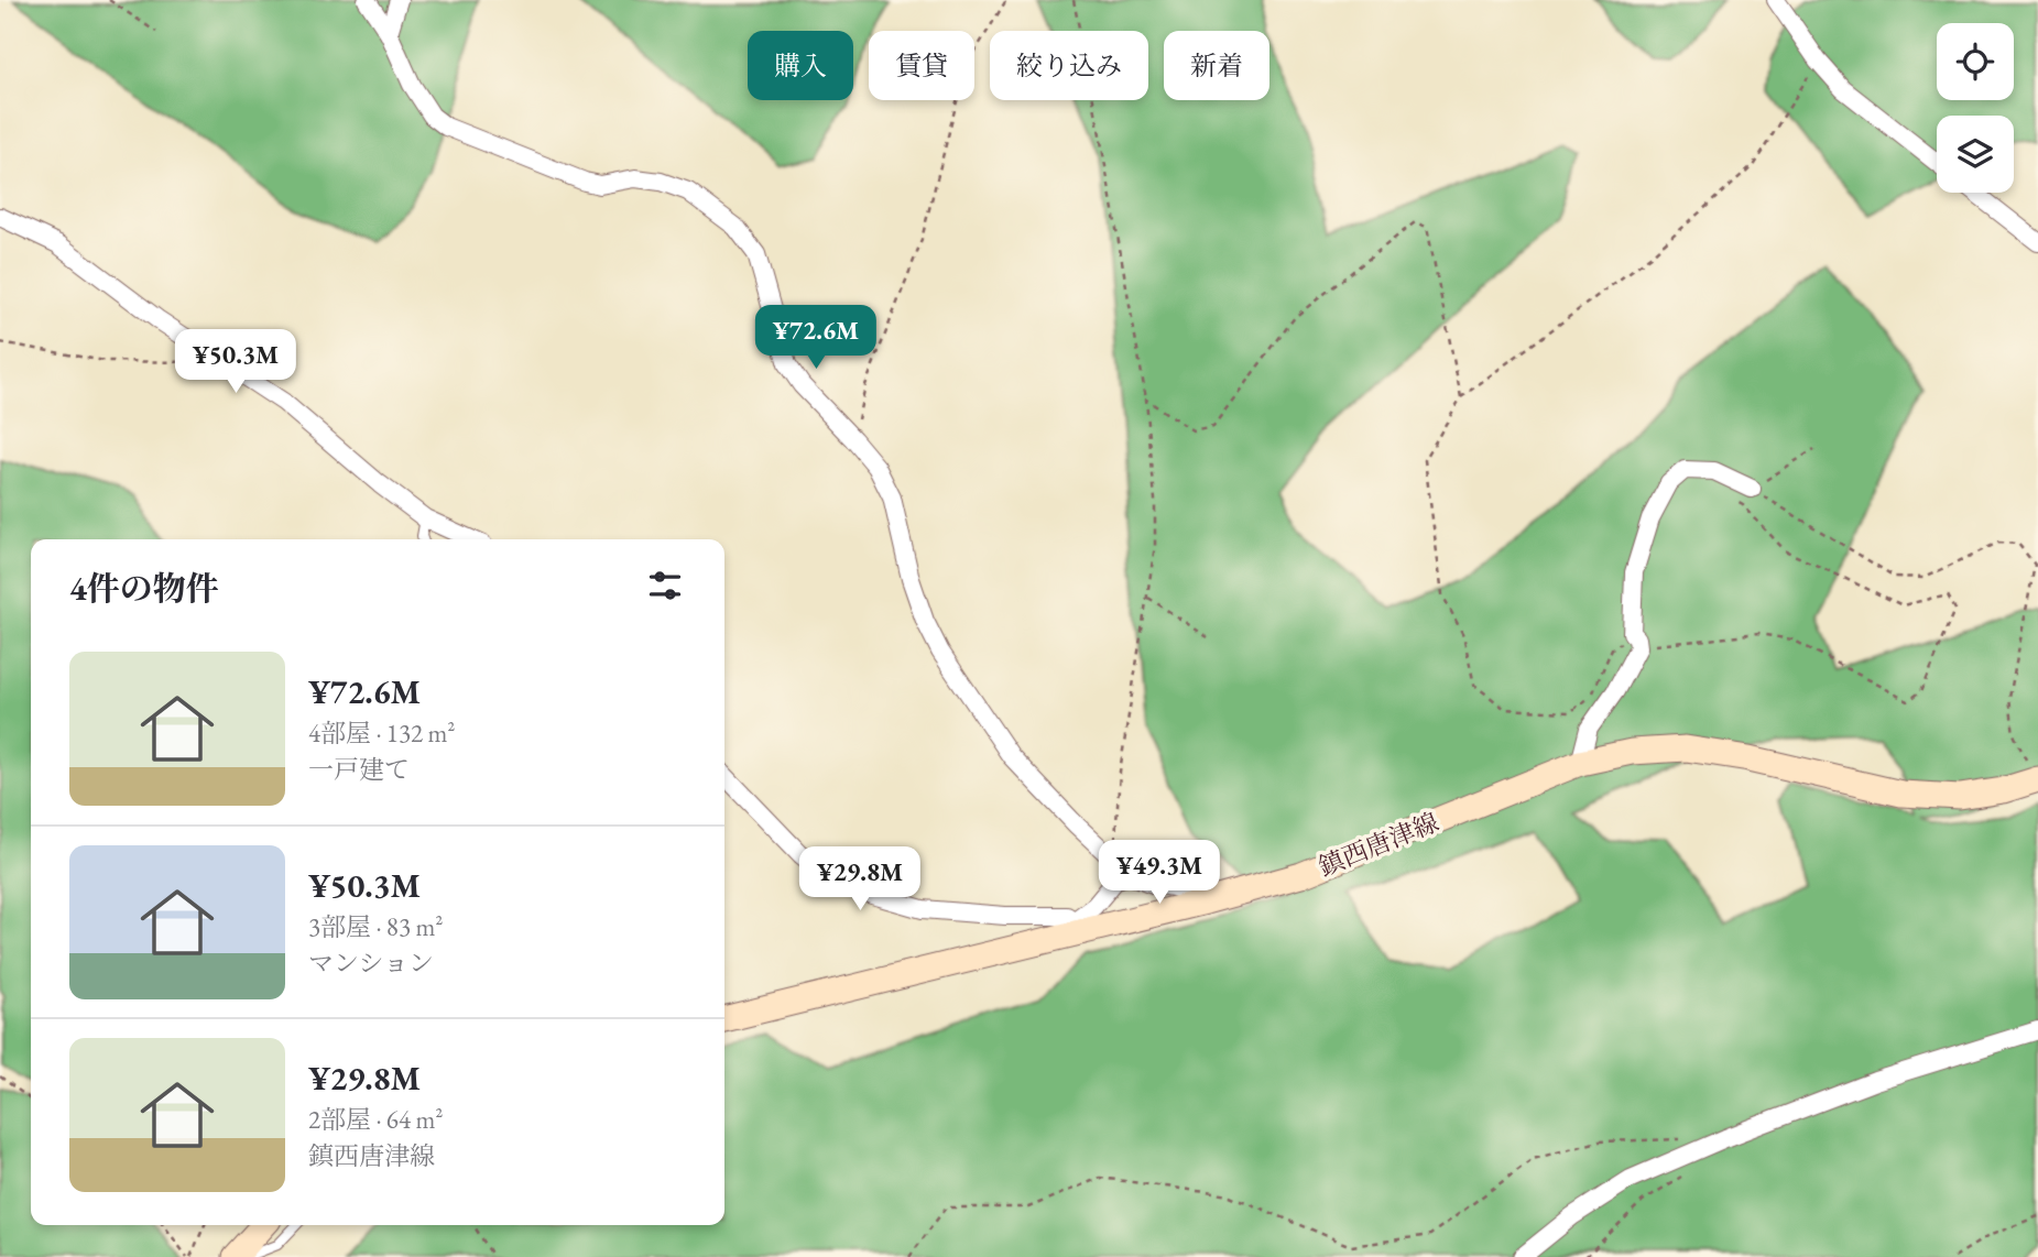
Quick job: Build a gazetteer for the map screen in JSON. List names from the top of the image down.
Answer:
{
  "streets": {
    "main road": ["鎮西唐津線"]
  },
  "page": {
    "chip": [
      "購入",
      "賃貸",
      "絞り込み",
      "新着"
    ],
    "price": [
      "¥72.6M",
      "¥50.3M",
      "¥49.3M",
      "¥29.8M"
    ],
    "heading": "4件の物件",
    "list": [
      {
        "name": "¥72.6M",
        "note": "4部屋 · 132 m² · 一戸建て"
      },
      {
        "name": "¥50.3M",
        "note": "3部屋 · 83 m² · マンション"
      },
      {
        "name": "¥29.8M",
        "note": "2部屋 · 64 m² · 鎮西唐津線"
      }
    ]
  }
}
